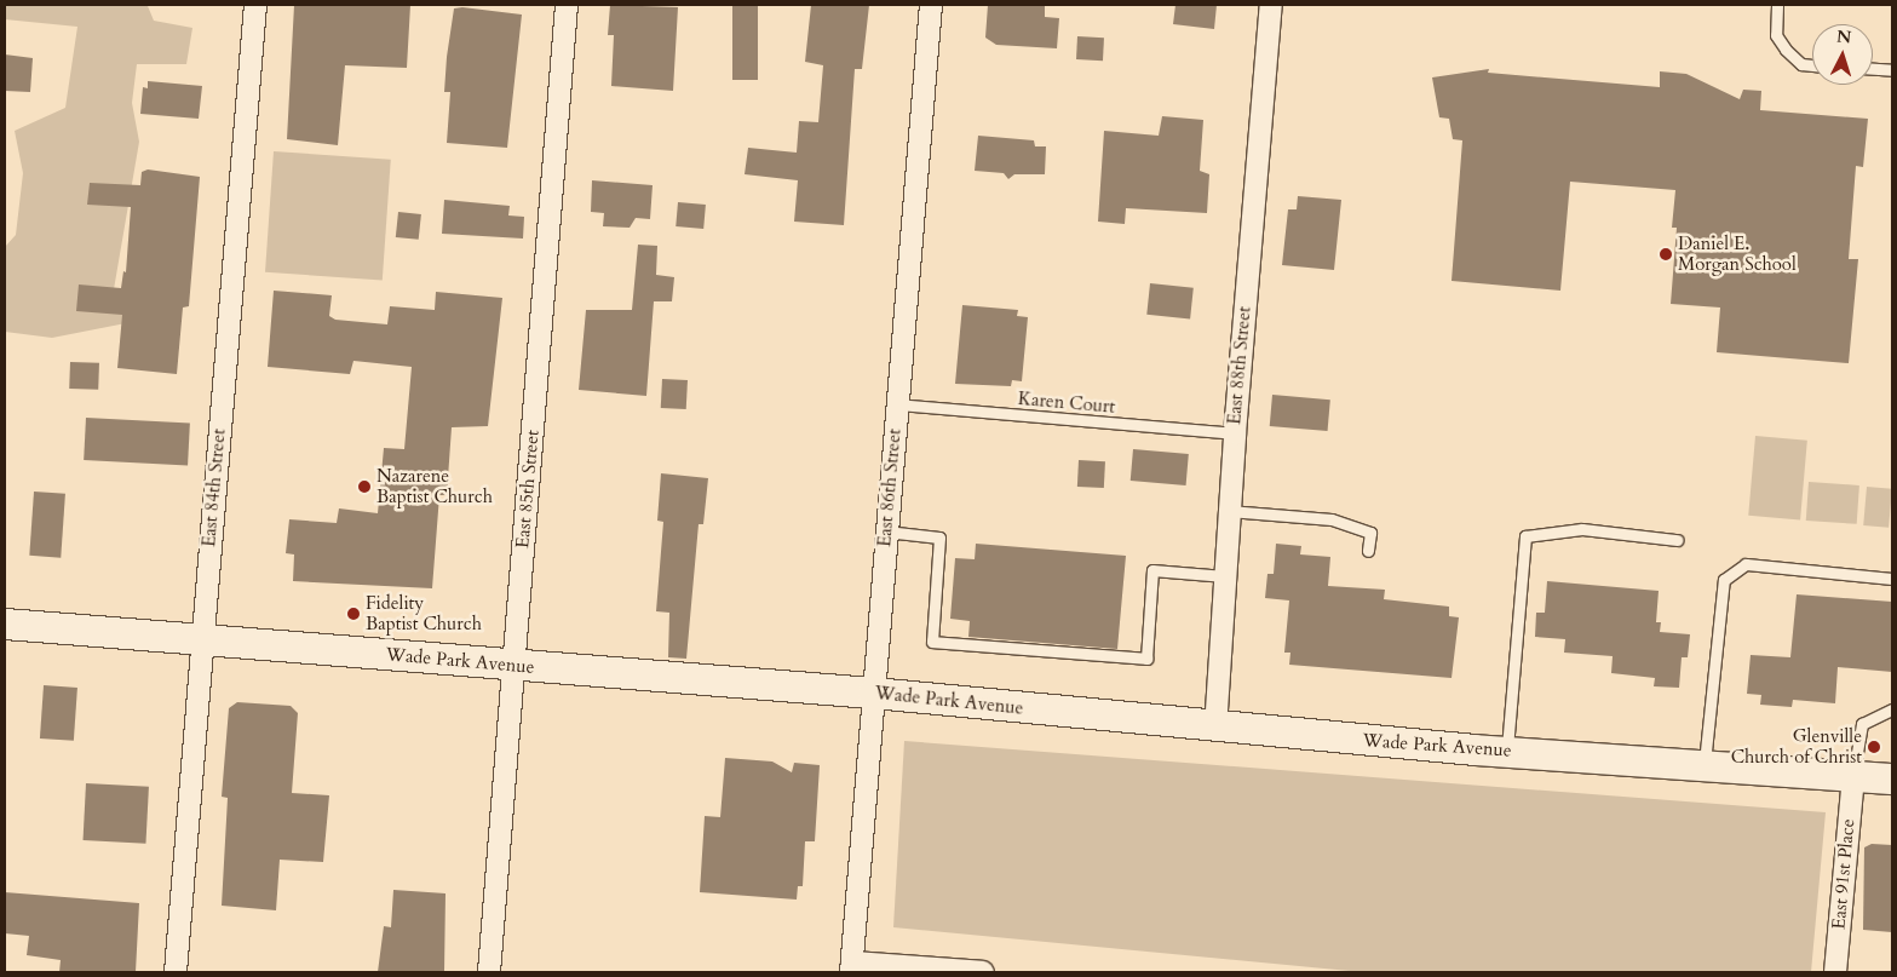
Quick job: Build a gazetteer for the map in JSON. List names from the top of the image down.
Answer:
{
  "streets": {
    "street": [
      "East 88th Street",
      "East 84th Street",
      "East 86th Street",
      "East 85th Street",
      "Wade Park Avenue",
      "East 91st Place"
    ],
    "lane": ["Karen Court"]
  },
  "crossings": [
    ["East 88th Street", "Karen Court"],
    ["East 88th Street", "Wade Park Avenue"],
    ["Karen Court", "East 86th Street"],
    ["East 84th Street", "Wade Park Avenue"],
    ["East 86th Street", "Wade Park Avenue"],
    ["East 85th Street", "Wade Park Avenue"],
    ["Wade Park Avenue", "East 91st Place"]
  ],
  "places": [
    "Daniel E. Morgan School",
    "Nazarene Baptist Church",
    "Fidelity Baptist Church",
    "Glenville Church of Christ"
  ],
  "north": "top"
}
